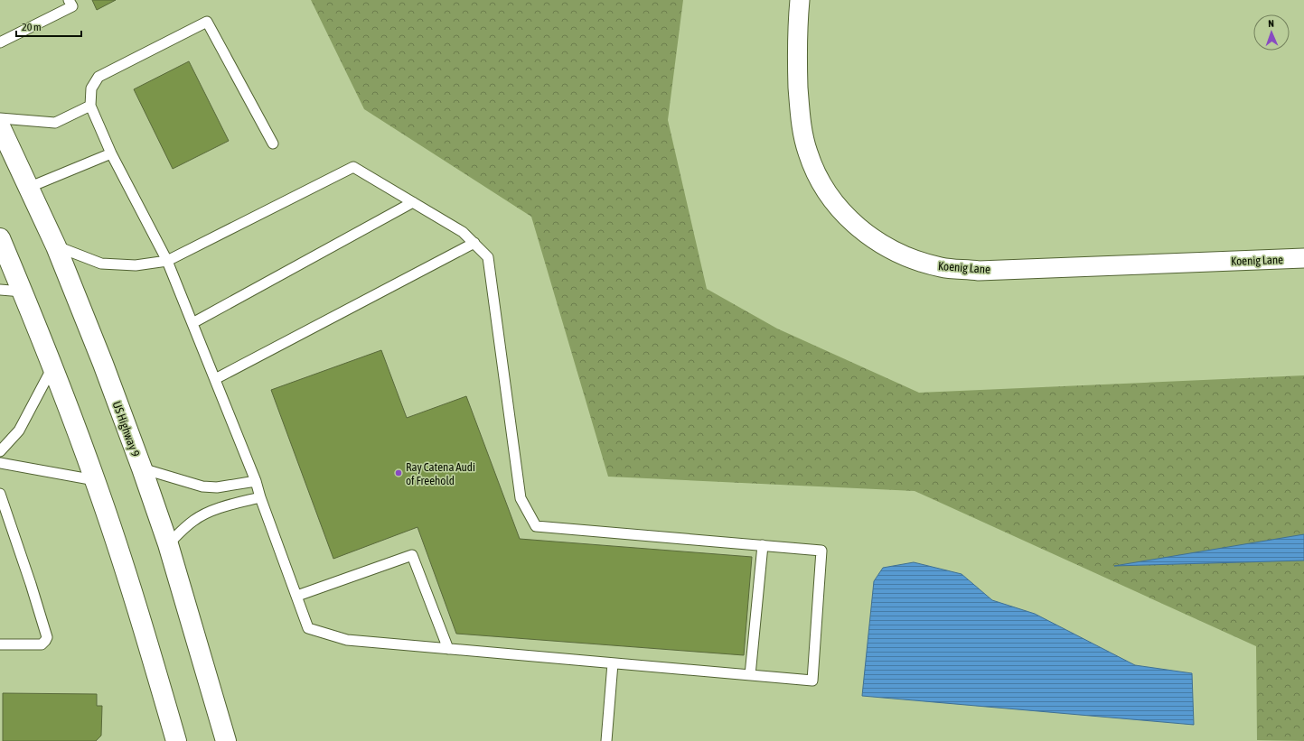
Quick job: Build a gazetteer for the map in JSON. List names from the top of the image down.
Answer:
{
  "streets": {
    "highway": ["US Highway 9"],
    "street": ["Koenig Lane"]
  },
  "places": ["Ray Catena Audi of Freehold"],
  "scale_bar": "20 m",
  "north": "top"
}
